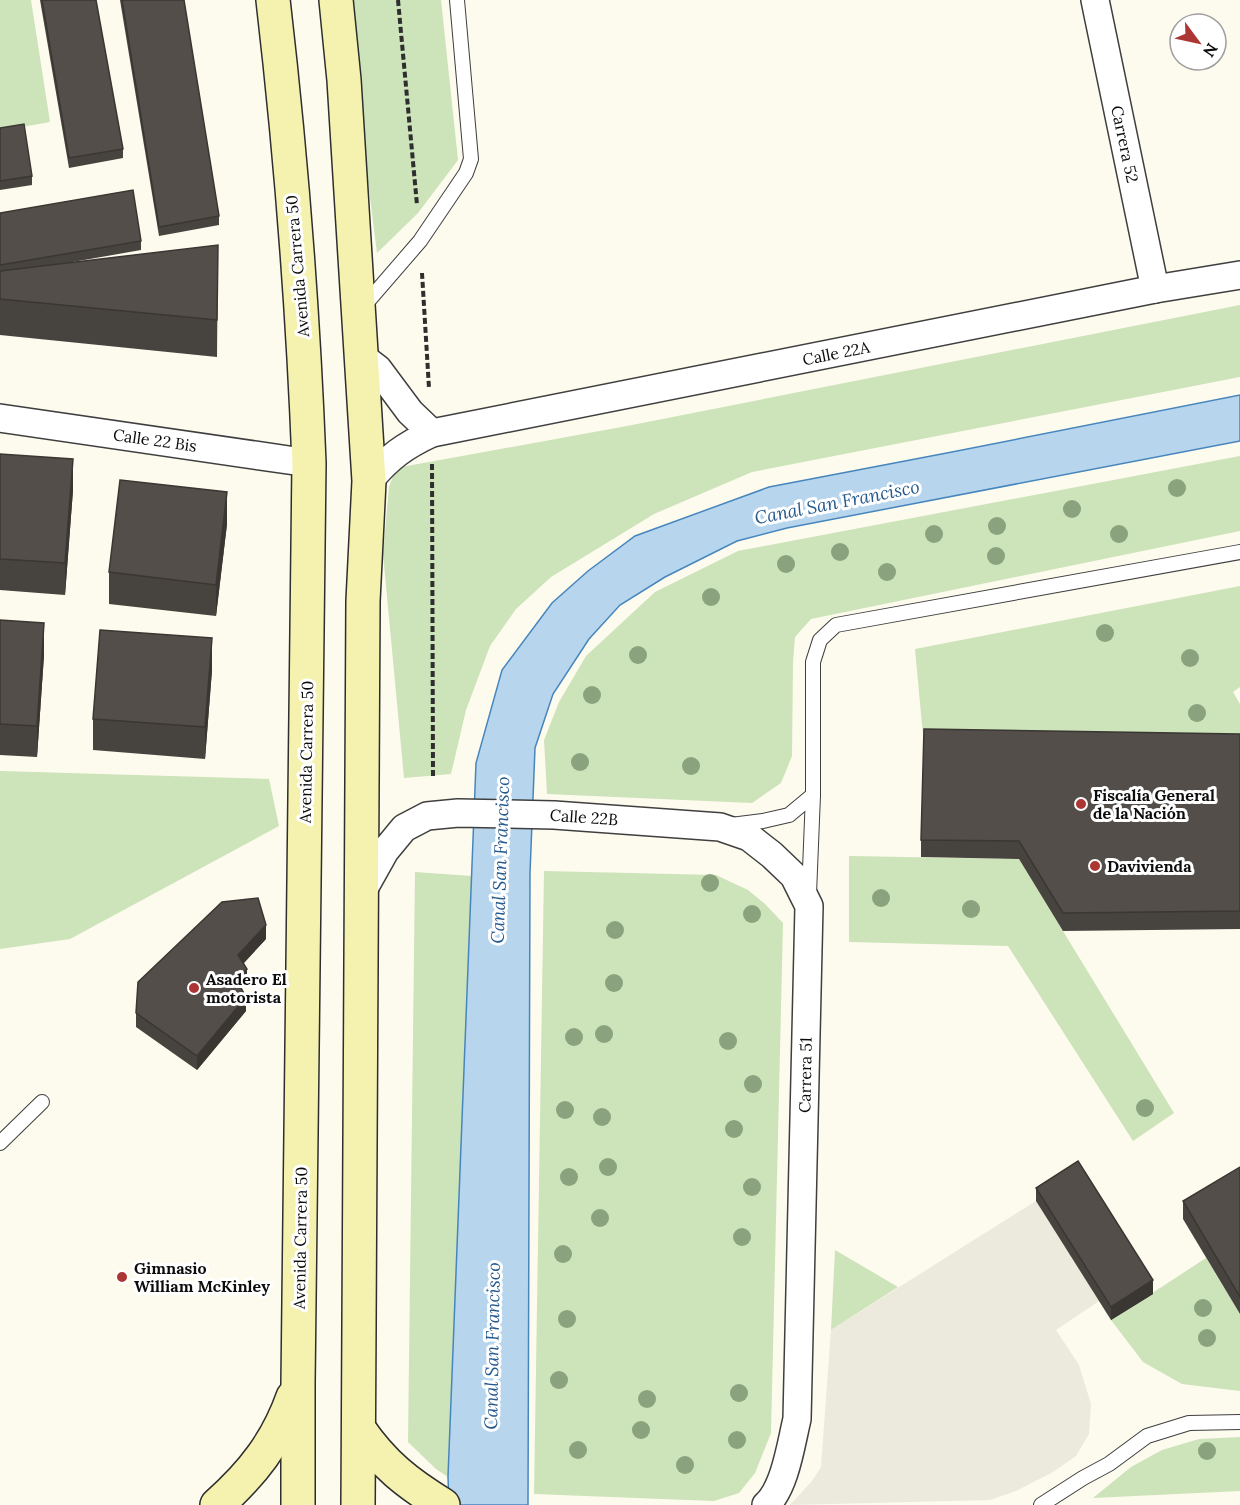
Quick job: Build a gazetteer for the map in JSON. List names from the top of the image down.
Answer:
{
  "streets": {
    "main road": ["Avenida Carrera 50"],
    "street": [
      "Carrera 52",
      "Calle 22A",
      "Calle 22 Bis",
      "Calle 22B",
      "Carrera 51"
    ]
  },
  "crossings": [
    ["Carrera 52", "Calle 22A"],
    ["Avenida Carrera 50", "Calle 22 Bis"],
    ["Calle 22B", "Carrera 51"]
  ],
  "water": ["Canal San Francisco"],
  "places": [
    "Fiscalía General de la Nación",
    "Davivienda",
    "Asadero El motorista",
    "Gimnasio William McKinley"
  ],
  "north": "bottom right"
}
